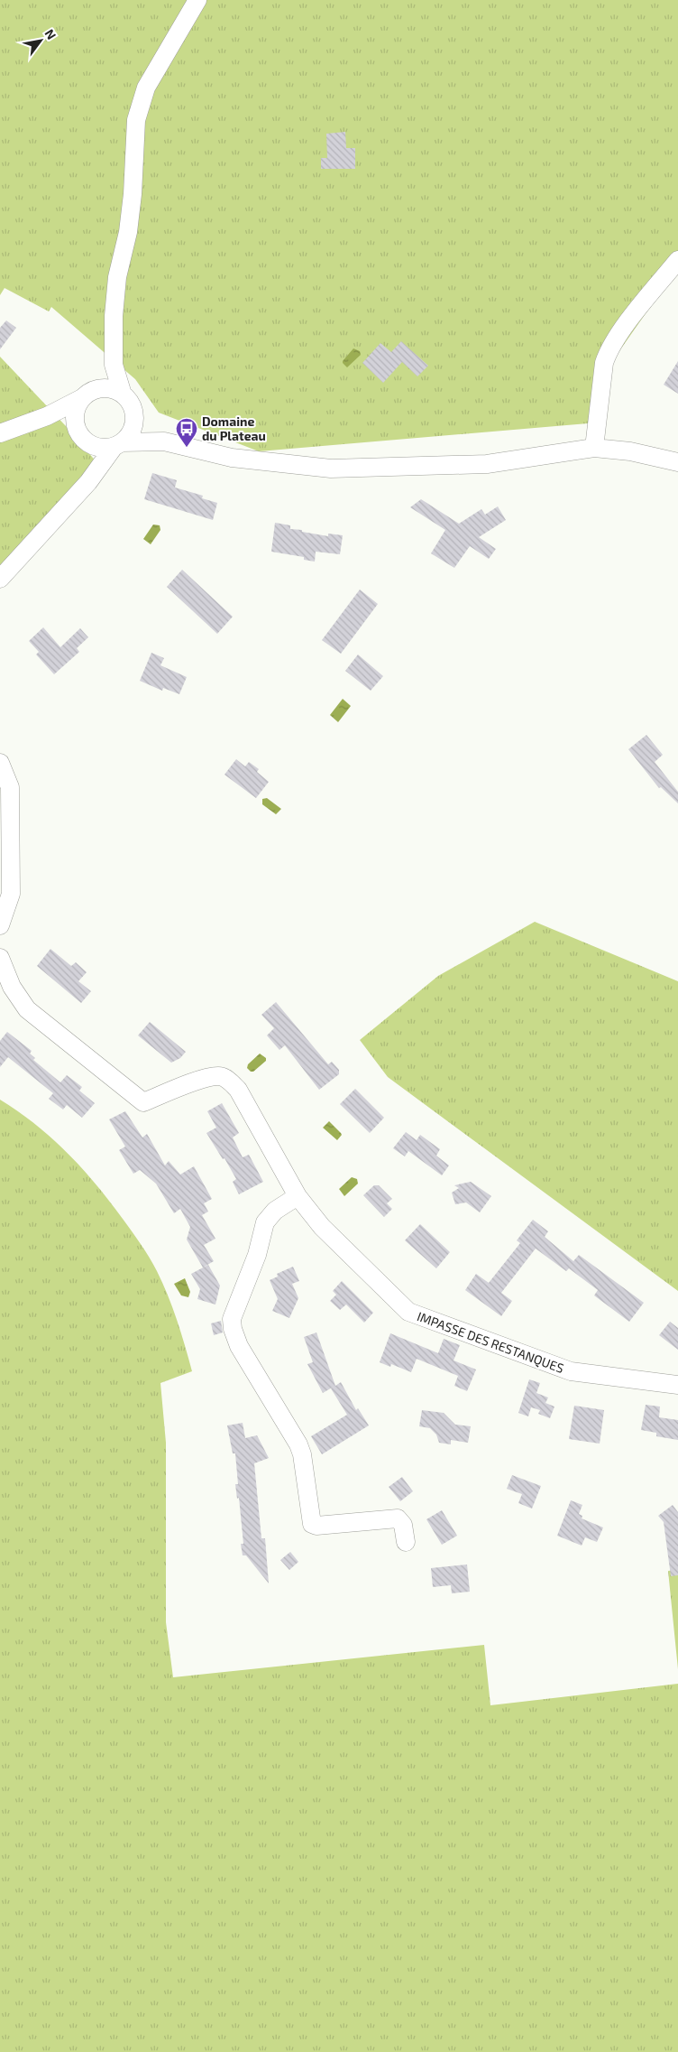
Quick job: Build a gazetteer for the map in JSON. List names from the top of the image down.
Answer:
{
  "streets": {
    "street": ["IMPASSE DES RESTANQUES"]
  },
  "places": {
    "bus stop": ["Domaine du Plateau"]
  },
  "north": "top right"
}
